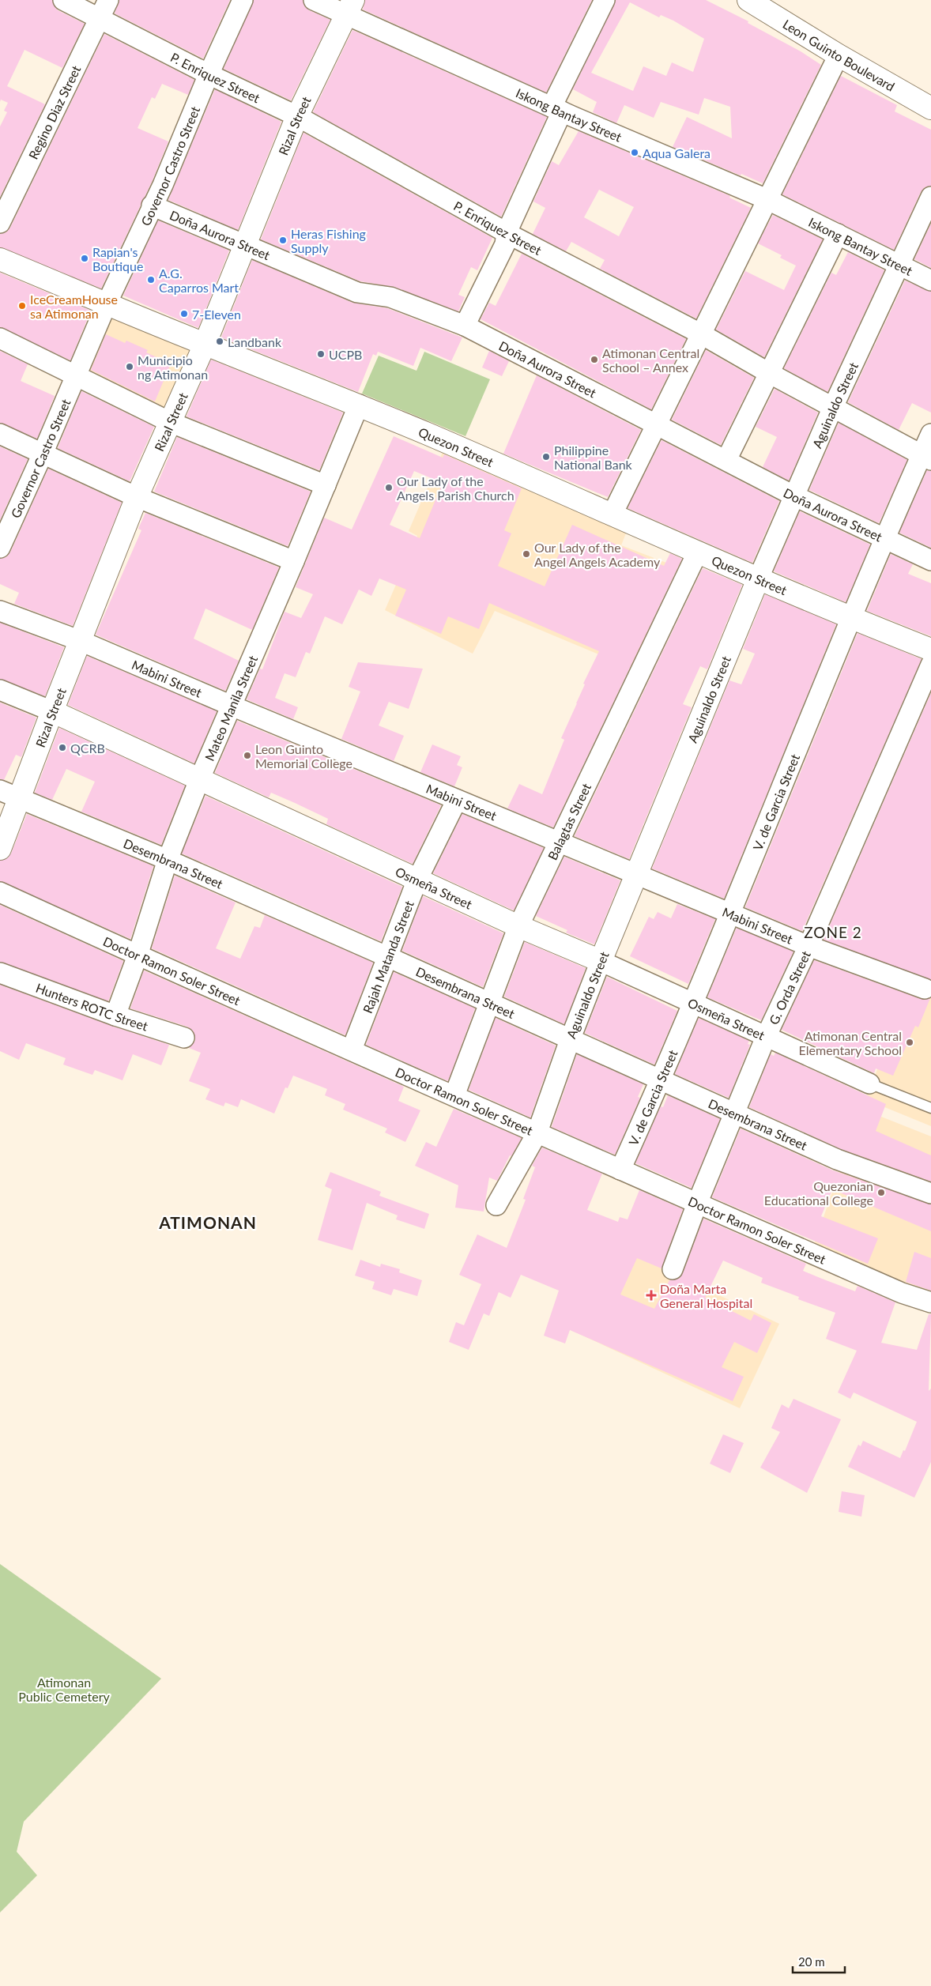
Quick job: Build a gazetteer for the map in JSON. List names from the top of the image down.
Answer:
{
  "streets": {
    "street": [
      "Leon Guinto Boulevard",
      "P. Enriquez Street",
      "Regino Diaz Street",
      "Iskong Bantay Street",
      "Rizal Street",
      "Governor Castro Street",
      "Doña Aurora Street",
      "Aguinaldo Street",
      "Quezon Street",
      "Mabini Street",
      "Mateo Manila Street",
      "V. de Garcia Street",
      "Balagtas Street",
      "Desembrana Street",
      "Osmeña Street",
      "Rajah Matanda Street",
      "Doctor Ramon Soler Street",
      "G. Orda Street",
      "Hunters ROTC Street"
    ]
  },
  "crossings": [
    ["P. Enriquez Street", "Regino Diaz Street"],
    ["P. Enriquez Street", "Rizal Street"],
    ["P. Enriquez Street", "Governor Castro Street"],
    ["P. Enriquez Street", "Aguinaldo Street"],
    ["P. Enriquez Street", "V. de Garcia Street"],
    ["Iskong Bantay Street", "Rizal Street"],
    ["Iskong Bantay Street", "Aguinaldo Street"],
    ["Rizal Street", "Doña Aurora Street"],
    ["Rizal Street", "Quezon Street"],
    ["Rizal Street", "Mabini Street"],
    ["Rizal Street", "Desembrana Street"],
    ["Rizal Street", "Osmeña Street"],
    ["Governor Castro Street", "Doña Aurora Street"],
    ["Governor Castro Street", "Quezon Street"],
    ["Doña Aurora Street", "Aguinaldo Street"],
    ["Doña Aurora Street", "V. de Garcia Street"],
    ["Aguinaldo Street", "Quezon Street"],
    ["Aguinaldo Street", "Mabini Street"],
    ["Aguinaldo Street", "Desembrana Street"],
    ["Aguinaldo Street", "Osmeña Street"],
    ["Aguinaldo Street", "Doctor Ramon Soler Street"],
    ["Quezon Street", "Mateo Manila Street"],
    ["Quezon Street", "V. de Garcia Street"],
    ["Quezon Street", "Balagtas Street"],
    ["Mabini Street", "Mateo Manila Street"],
    ["Mabini Street", "V. de Garcia Street"],
    ["Mabini Street", "Balagtas Street"],
    ["Mabini Street", "Rajah Matanda Street"],
    ["Mabini Street", "G. Orda Street"],
    ["Mateo Manila Street", "Desembrana Street"],
    ["Mateo Manila Street", "Osmeña Street"],
    ["Mateo Manila Street", "Doctor Ramon Soler Street"],
    ["Mateo Manila Street", "Hunters ROTC Street"],
    ["V. de Garcia Street", "Desembrana Street"],
    ["V. de Garcia Street", "Osmeña Street"],
    ["V. de Garcia Street", "Doctor Ramon Soler Street"],
    ["Balagtas Street", "Desembrana Street"],
    ["Balagtas Street", "Osmeña Street"],
    ["Balagtas Street", "Doctor Ramon Soler Street"],
    ["Desembrana Street", "Rajah Matanda Street"],
    ["Desembrana Street", "G. Orda Street"],
    ["Osmeña Street", "Rajah Matanda Street"],
    ["Osmeña Street", "G. Orda Street"],
    ["Rajah Matanda Street", "Doctor Ramon Soler Street"],
    ["Doctor Ramon Soler Street", "G. Orda Street"]
  ],
  "districts": ["ZONE 2", "ATIMONAN"],
  "parks": ["Atimonan Public Cemetery"],
  "places": {
    "other": [
      "Aqua Galera",
      "Heras Fishing Supply",
      "Rapian's Boutique",
      "A.G. Caparros Mart",
      "IceCreamHouse sa Atimonan",
      "7-Eleven",
      "Landbank",
      "UCPB",
      "Atimonan Central School – Annex",
      "Municipio ng Atimonan",
      "Philippine National Bank",
      "Our Lady of the Angels Parish Church",
      "Our Lady of the Angel Angels Academy",
      "QCRB",
      "Leon Guinto Memorial College",
      "Atimonan Central Elementary School",
      "Quezonian Educational College"
    ],
    "health": ["Doña Marta General Hospital"]
  },
  "scale_bar": "20 m"
}
